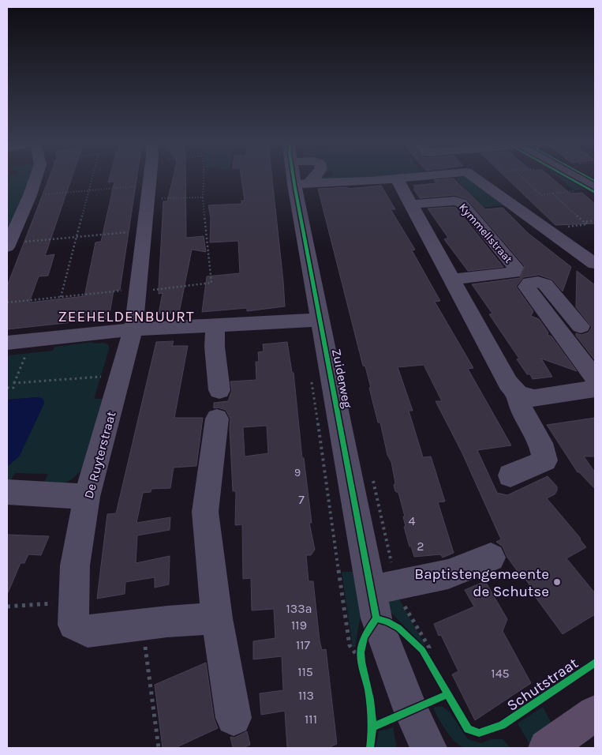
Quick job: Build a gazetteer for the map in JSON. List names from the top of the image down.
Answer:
{
  "streets": {
    "street": ["Kymmellstraat", "Zuiderweg", "De Ruyterstraat"],
    "cycle path": ["Schutstraat"]
  },
  "districts": ["ZEEHELDENBUURT"],
  "places": ["Baptistengemeente de Schutse"],
  "house_numbers": [
    "9",
    "7",
    "4",
    "2",
    "133a",
    "119",
    "117",
    "115",
    "145",
    "113",
    "111"
  ]
}
